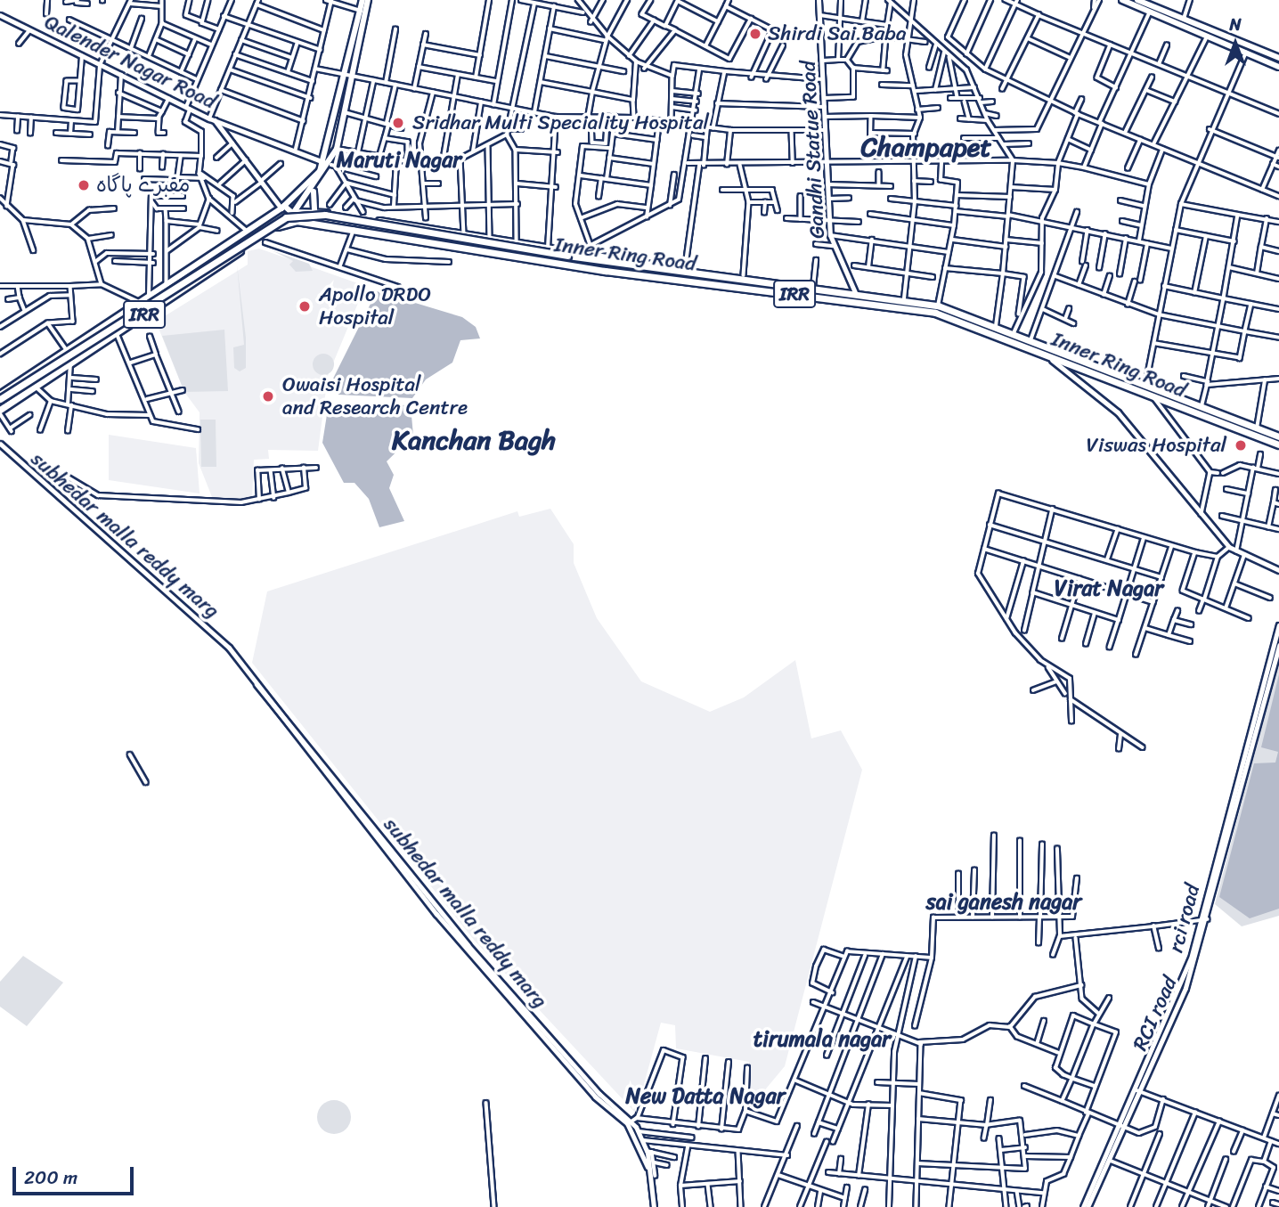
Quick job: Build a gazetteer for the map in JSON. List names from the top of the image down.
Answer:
{
  "streets": {
    "highway": ["Inner Ring Road", "IRR"],
    "main road": [
      "Qalender Nagar Road",
      "Gandhi Statue Road",
      "subhedar malla reddy marg",
      "rci road",
      "RCI road"
    ]
  },
  "crossings": [
    ["Qalender Nagar Road", "IRR"],
    ["Gandhi Statue Road", "Inner Ring Road"],
    ["Inner Ring Road", "IRR"],
    ["rci road", "RCI road"]
  ],
  "districts": [
    "Champapet",
    "Maruti Nagar",
    "Kanchan Bagh",
    "Virat Nagar",
    "sai ganesh nagar",
    "tirumala nagar",
    "New Datta Nagar"
  ],
  "places": [
    "Shirdi Sai Baba",
    "Sridhar Multi Speciality Hospital",
    "مقبرے پاگاہ",
    "Apollo DRDO Hospital",
    "Owaisi Hospital and Research Centre",
    "Viswas Hospital"
  ],
  "scale_bar": "200 m",
  "north": "top"
}
